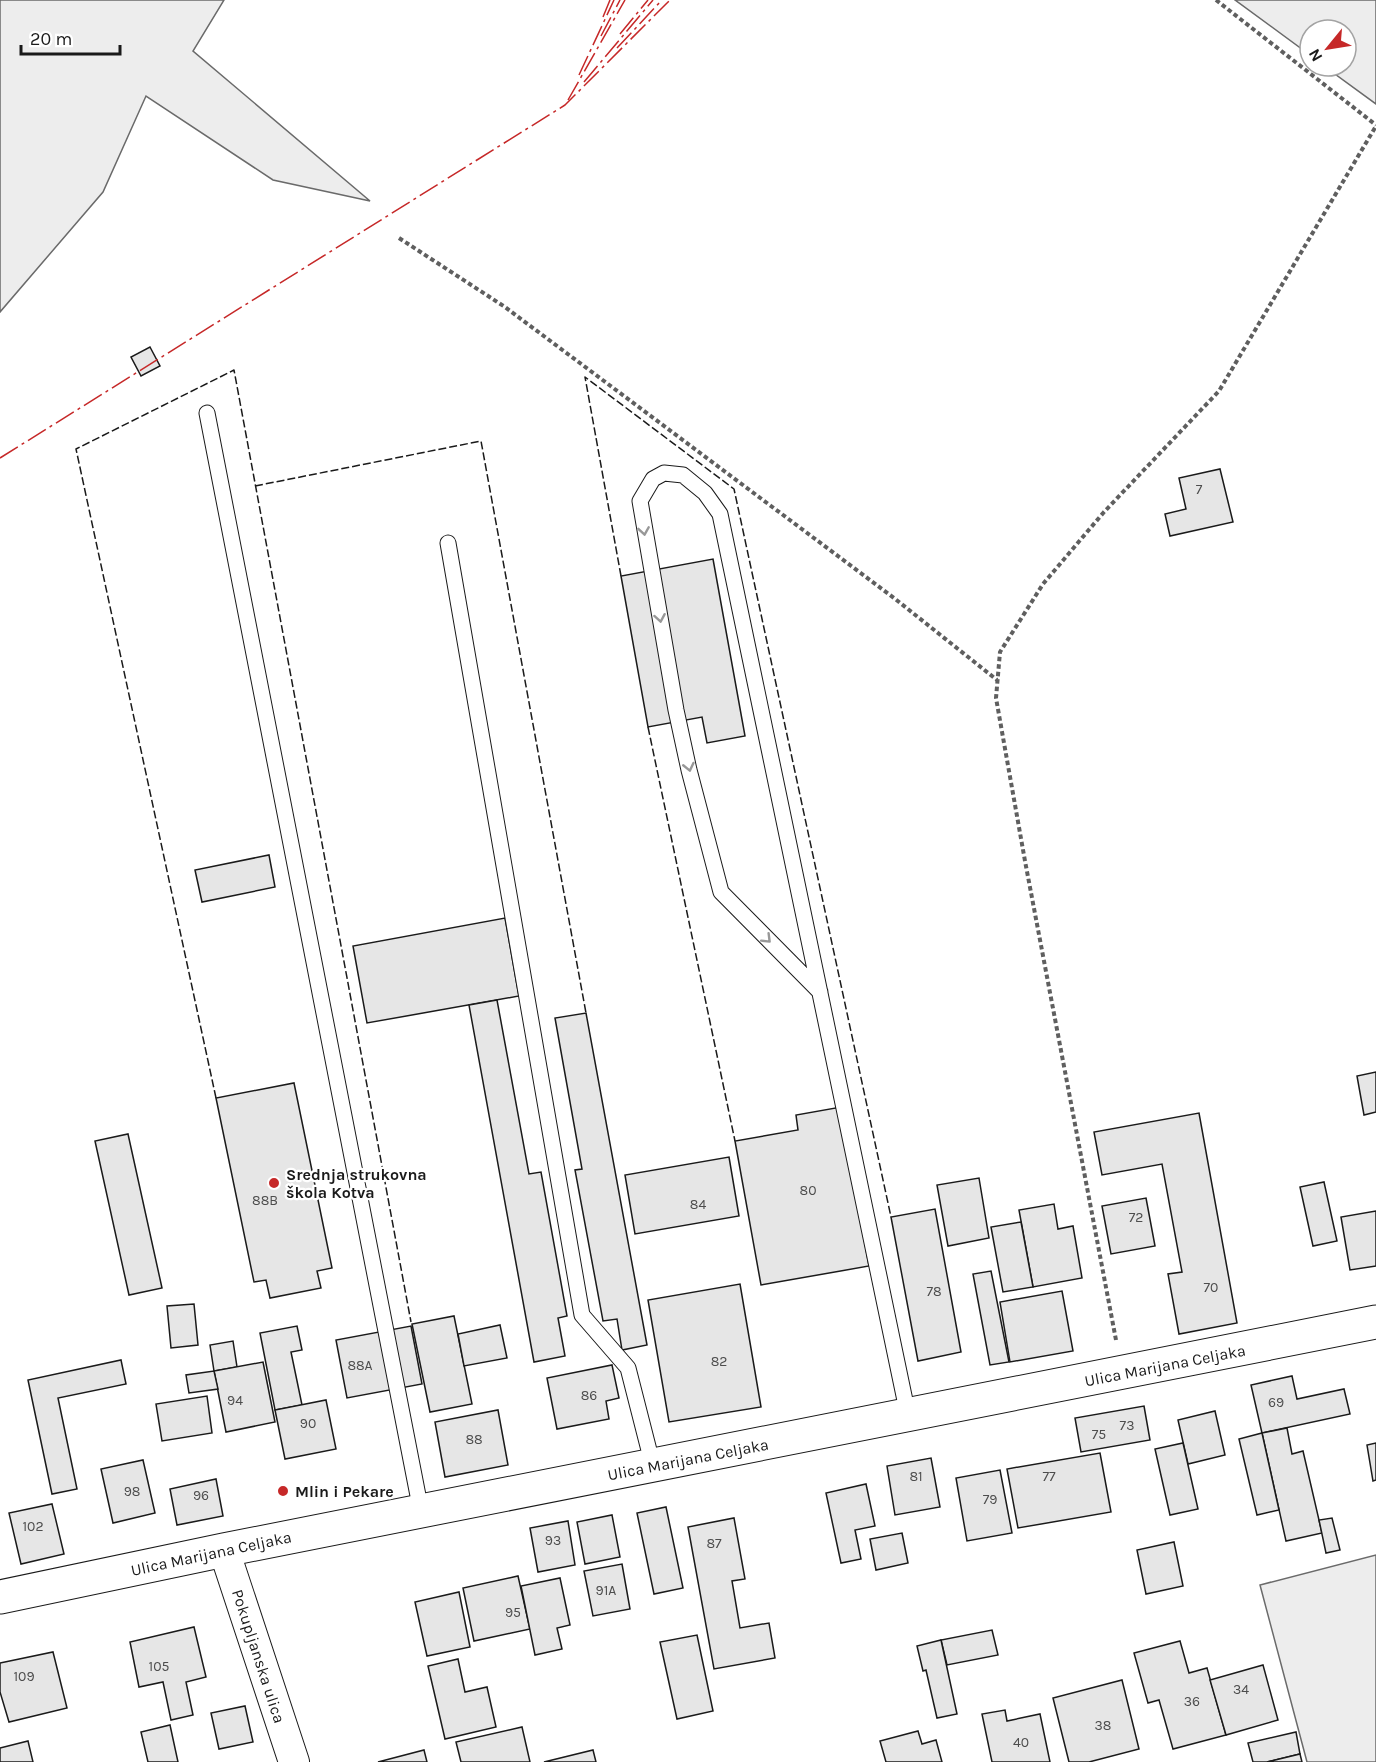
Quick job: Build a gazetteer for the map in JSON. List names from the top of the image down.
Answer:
{
  "streets": {
    "main road": ["Ulica Marijana Celjaka"],
    "street": ["Pokupljanska ulica"]
  },
  "crossings": [
    ["Ulica Marijana Celjaka", "Pokupljanska ulica"]
  ],
  "places": ["Srednja strukovna škola Kotva", "Mlin i Pekare"],
  "house_numbers": [
    "7",
    "80",
    "88B",
    "84",
    "72",
    "70",
    "78",
    "82",
    "88A",
    "86",
    "94",
    "69",
    "90",
    "73",
    "75",
    "88",
    "81",
    "77",
    "98",
    "96",
    "79",
    "102",
    "93",
    "87",
    "91A",
    "95",
    "105",
    "109",
    "34",
    "36",
    "38",
    "40"
  ],
  "scale_bar": "20 m",
  "north": "bottom left"
}
